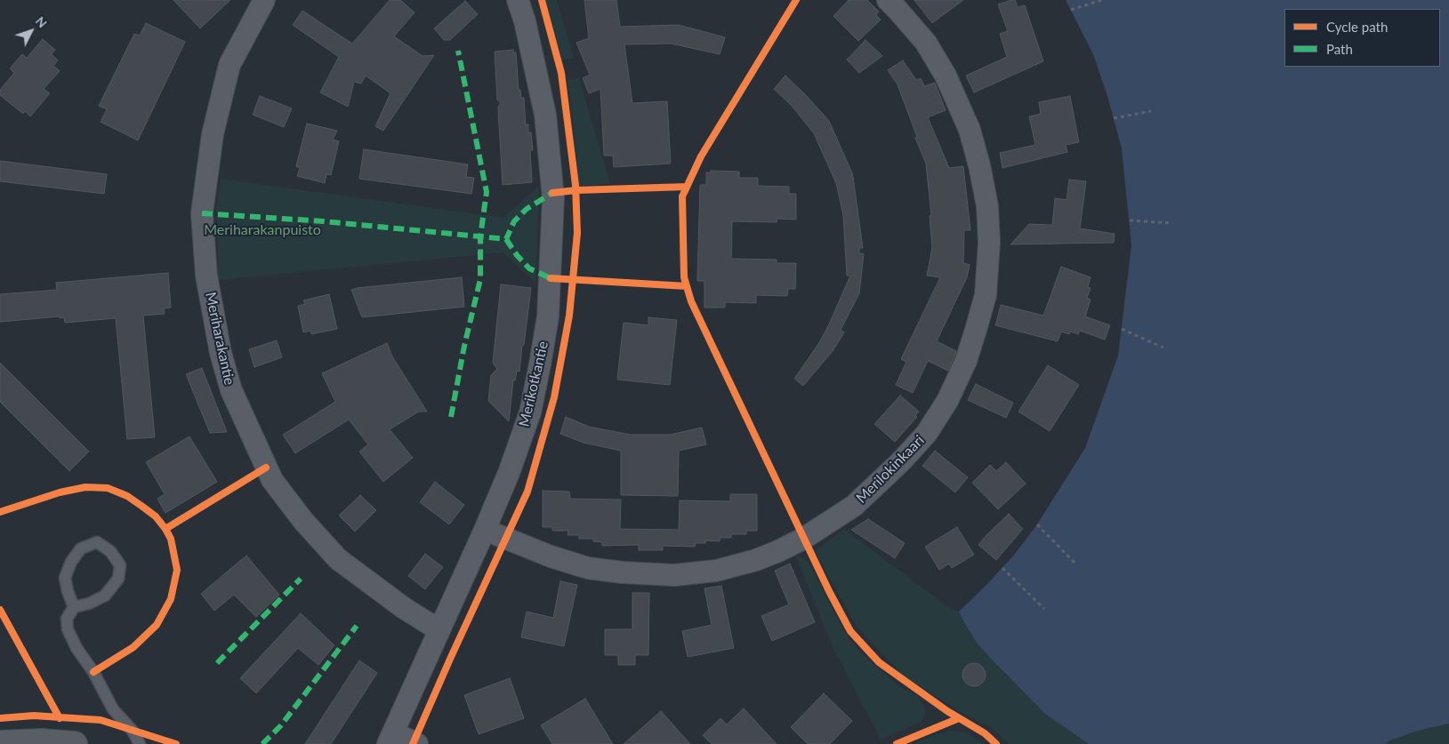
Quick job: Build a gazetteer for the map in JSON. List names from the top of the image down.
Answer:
{
  "streets": {
    "street": ["Meriharakantie", "Merikotkantie", "Merilokinkaari"]
  },
  "crossings": [
    ["Meriharakantie", "Merikotkantie"],
    ["Merikotkantie", "Merilokinkaari"]
  ],
  "parks": ["Meriharakanpuisto"],
  "legend": ["Cycle path", "Path"],
  "north": "top right"
}
